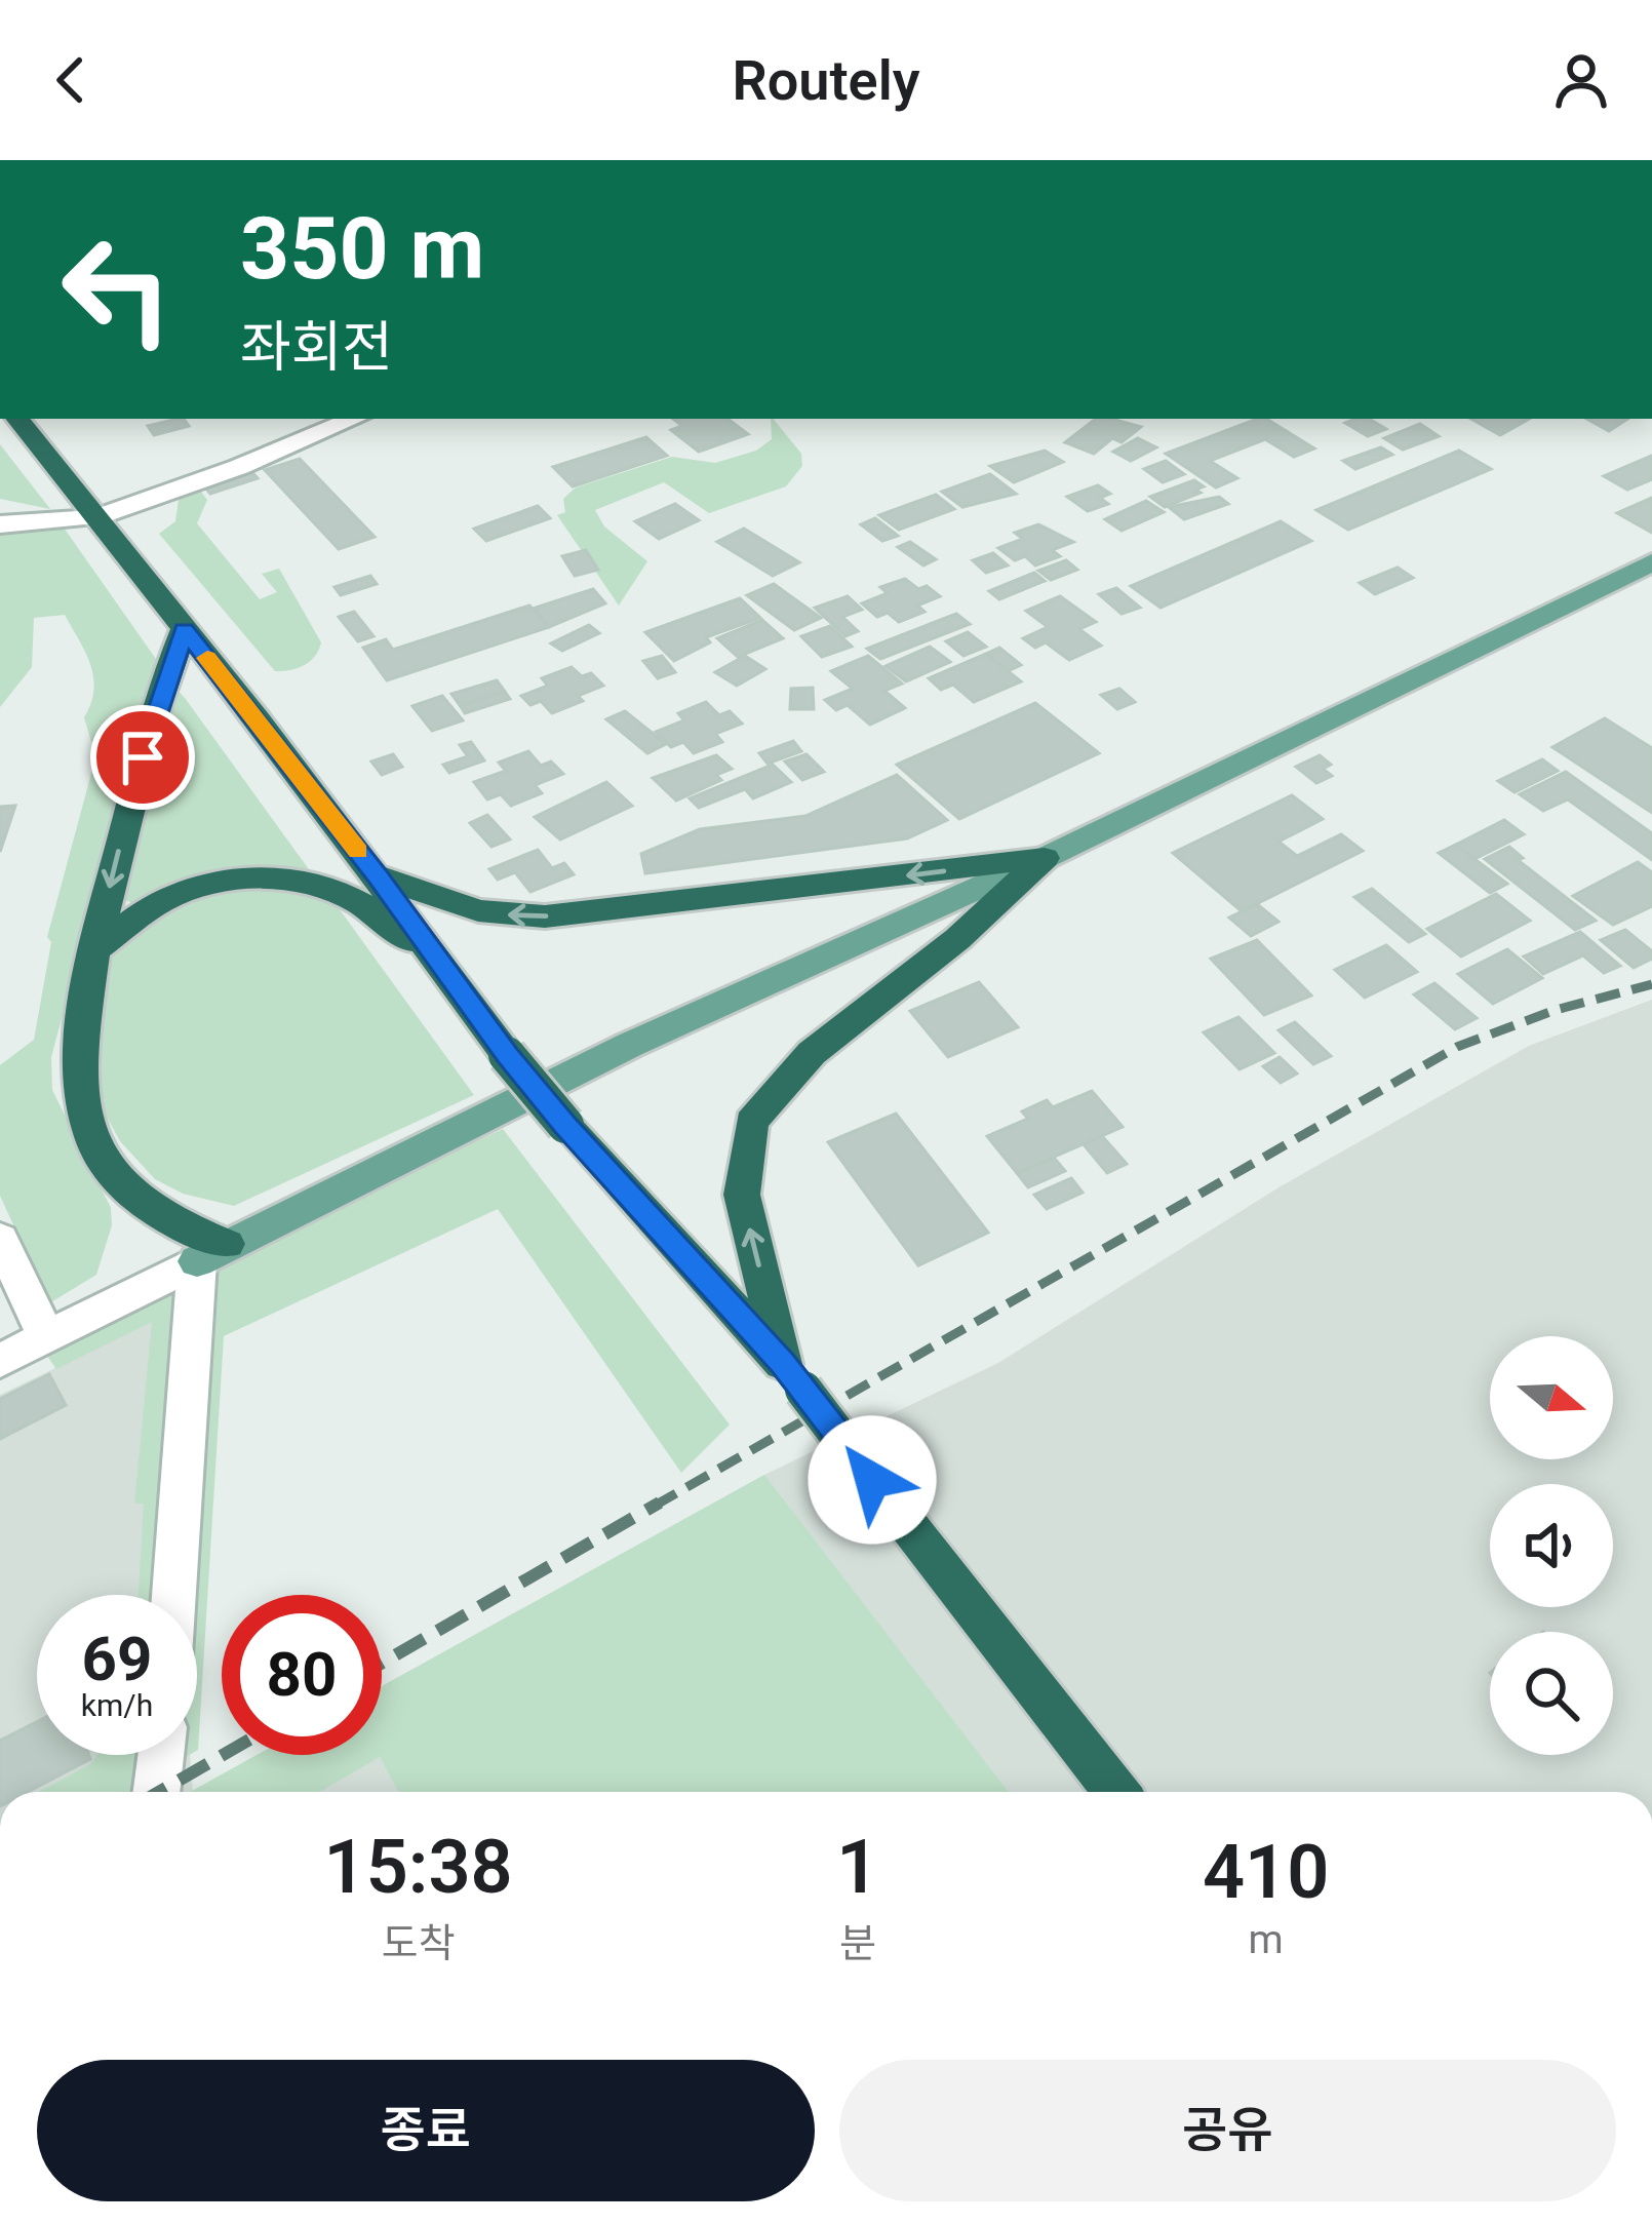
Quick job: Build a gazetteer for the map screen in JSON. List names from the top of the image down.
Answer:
{
  "north": "right",
  "page": {
    "header": "Routely",
    "turn": ["350 m", "좌회전"],
    "speed": "69 km/h",
    "limit": "80",
    "eta": [
      "15:38",
      "도착",
      "1",
      "분",
      "410",
      "m"
    ],
    "buttons": ["종료", "공유"]
  }
}
